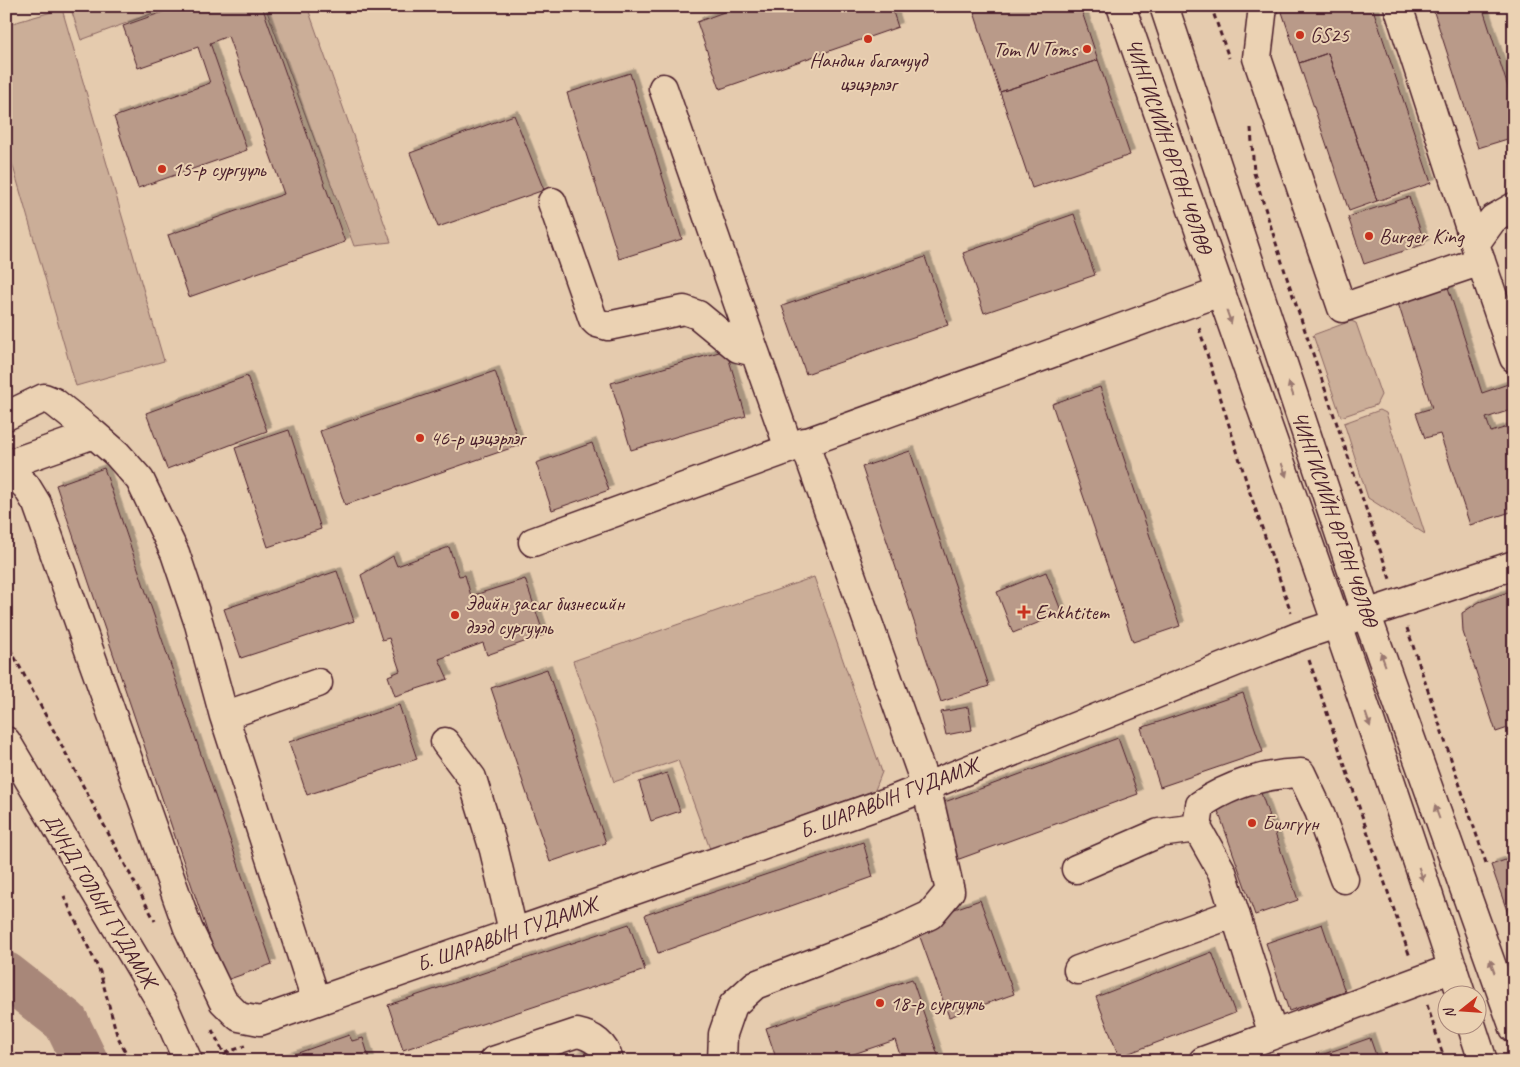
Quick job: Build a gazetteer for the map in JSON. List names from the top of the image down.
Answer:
{
  "streets": {
    "main road": ["ЧИНГИСИЙН ӨРГӨН ЧӨЛӨӨ", "Б. ШАРАВЫН ГУДАМЖ", "ДУНД ГОЛЫН ГУДАМЖ"]
  },
  "crossings": [
    ["ЧИНГИСИЙН ӨРГӨН ЧӨЛӨӨ", "Б. ШАРАВЫН ГУДАМЖ"]
  ],
  "places": {
    "other": [
      "GS25",
      "Нандин багачууд цэцэрлэг",
      "Tom N Toms",
      "15-р сургууль",
      "Burger King",
      "46-р цэцэрлэг",
      "Эдийн засаг бизнесийн дээд сургууль",
      "Билгүүн",
      "18-р сургууль"
    ],
    "health": ["Enkhtitem"]
  },
  "north": "left"
}
